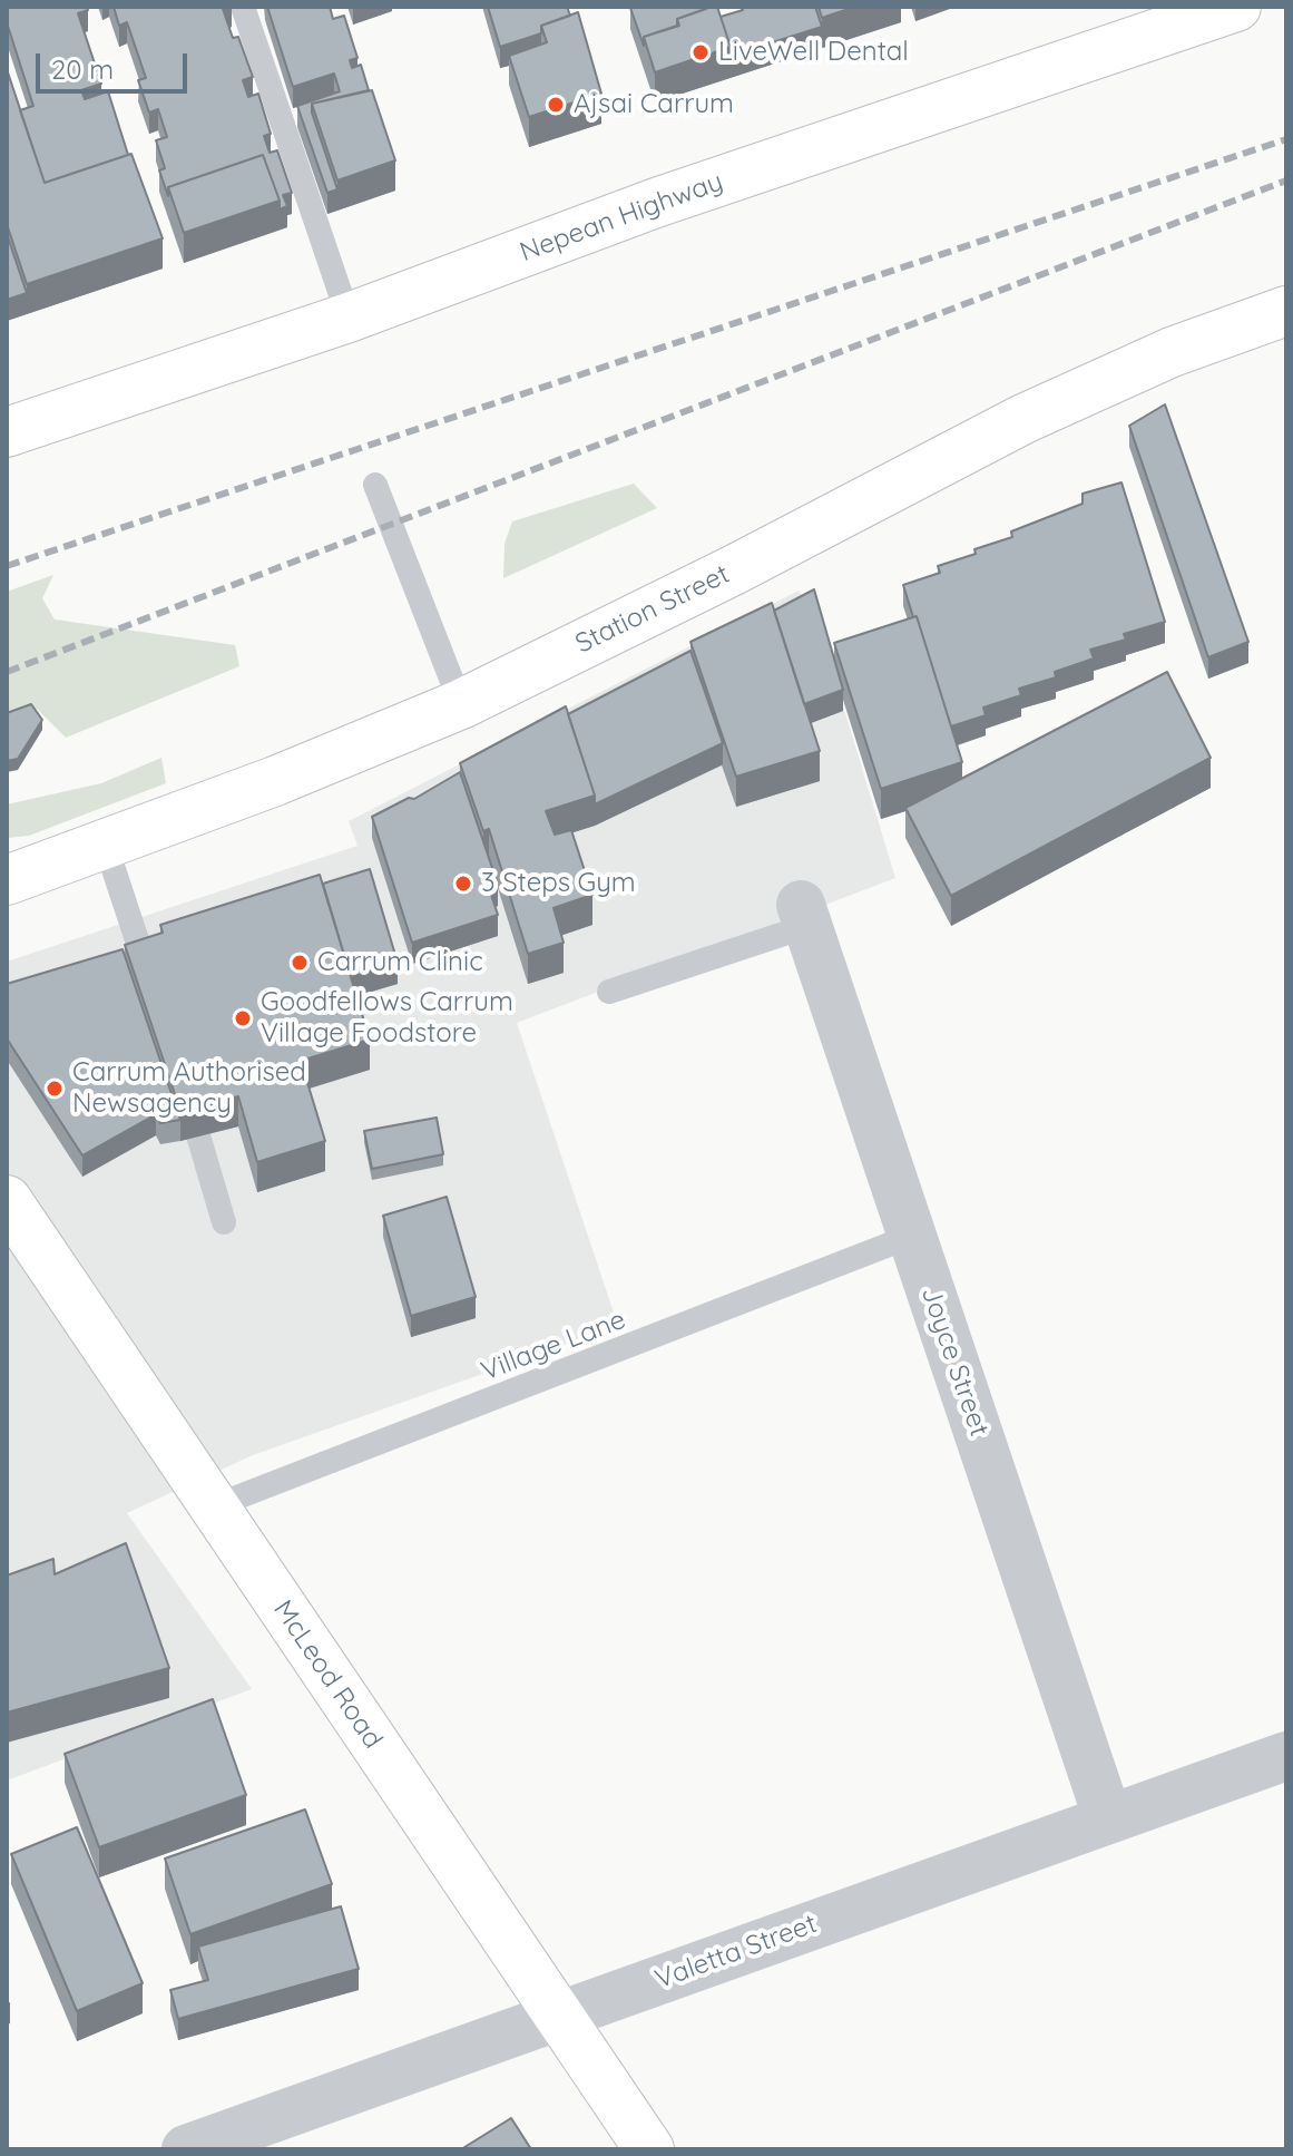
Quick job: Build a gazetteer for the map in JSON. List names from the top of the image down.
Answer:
{
  "streets": {
    "main road": ["Nepean Highway", "Station Street", "McLeod Road"],
    "street": ["Joyce Street", "Valetta Street"],
    "lane": ["Village Lane"]
  },
  "crossings": [
    ["Village Lane", "Joyce Street"],
    ["Village Lane", "McLeod Road"],
    ["Joyce Street", "Valetta Street"],
    ["McLeod Road", "Valetta Street"]
  ],
  "places": [
    "LiveWell Dental",
    "Ajsai Carrum",
    "3 Steps Gym",
    "Carrum Clinic",
    "Goodfellows Carrum Village Foodstore",
    "Carrum Authorised Newsagency"
  ],
  "scale_bar": "20 m"
}
